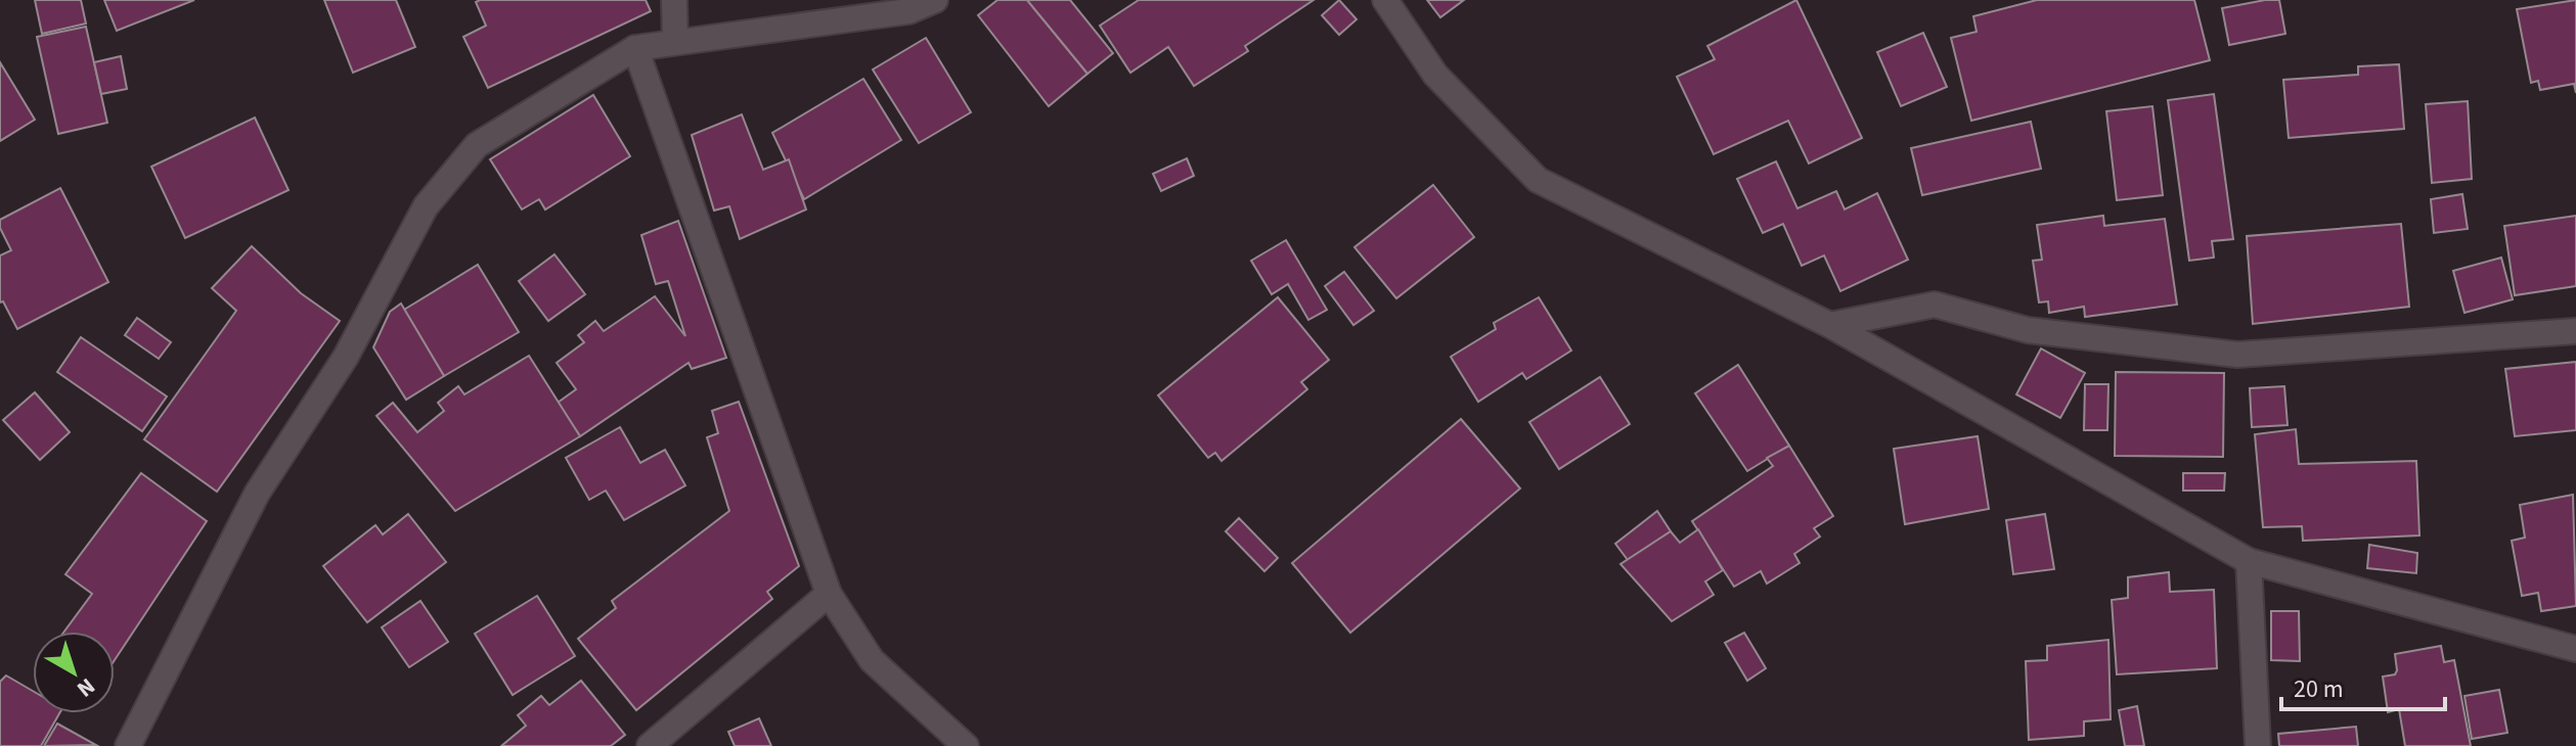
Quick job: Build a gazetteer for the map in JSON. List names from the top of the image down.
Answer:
{
  "scale_bar": "20 m",
  "north": "bottom right"
}
